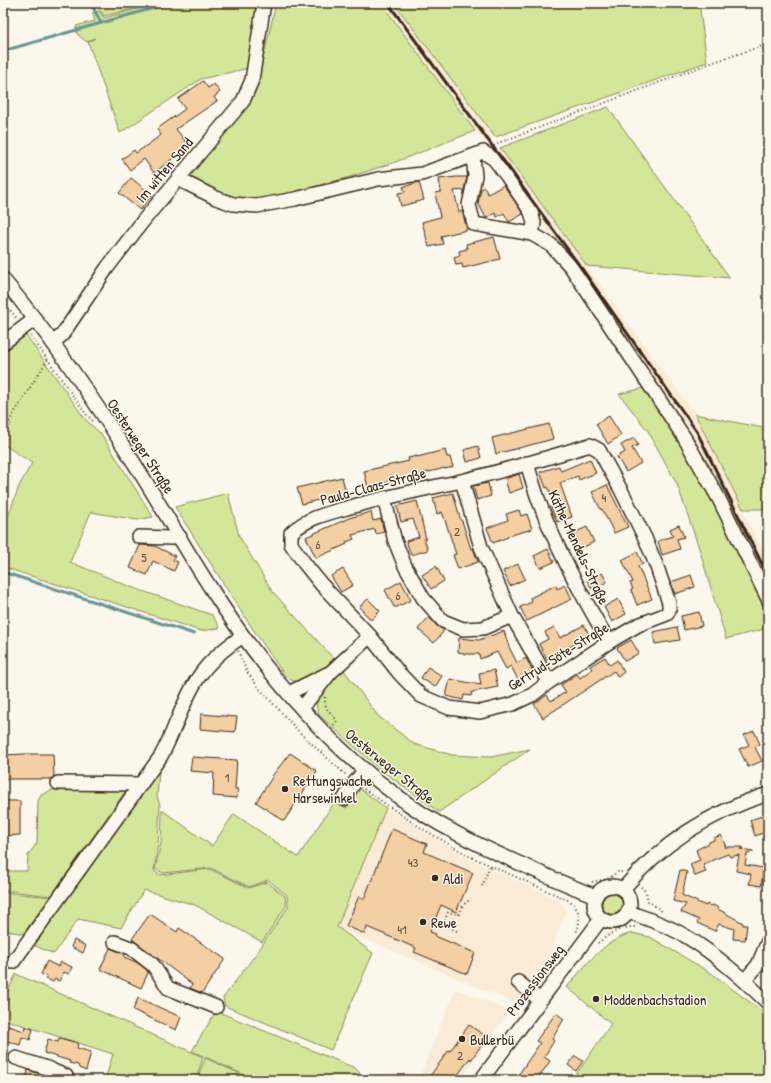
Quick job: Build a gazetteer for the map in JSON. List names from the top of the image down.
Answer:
{
  "streets": {
    "street": [
      "Im witten Sand",
      "Oesterweger Straße",
      "Paula-Claas-Straße",
      "Käthe-Mendels-Straße",
      "Gertrud-Söte-Straße",
      "Prozessionsweg"
    ]
  },
  "crossings": [
    ["Im witten Sand", "Oesterweger Straße"],
    ["Oesterweger Straße", "Prozessionsweg"],
    ["Paula-Claas-Straße", "Käthe-Mendels-Straße"],
    ["Paula-Claas-Straße", "Gertrud-Söte-Straße"],
    ["Käthe-Mendels-Straße", "Gertrud-Söte-Straße"]
  ],
  "places": [
    "Rettungswache Harsewinkel",
    "Aldi",
    "Rewe",
    "Moddenbachstadion",
    "Bullerbü"
  ],
  "house_numbers": [
    "4",
    "2",
    "6",
    "5",
    "6",
    "1",
    "43",
    "41",
    "2"
  ]
}
